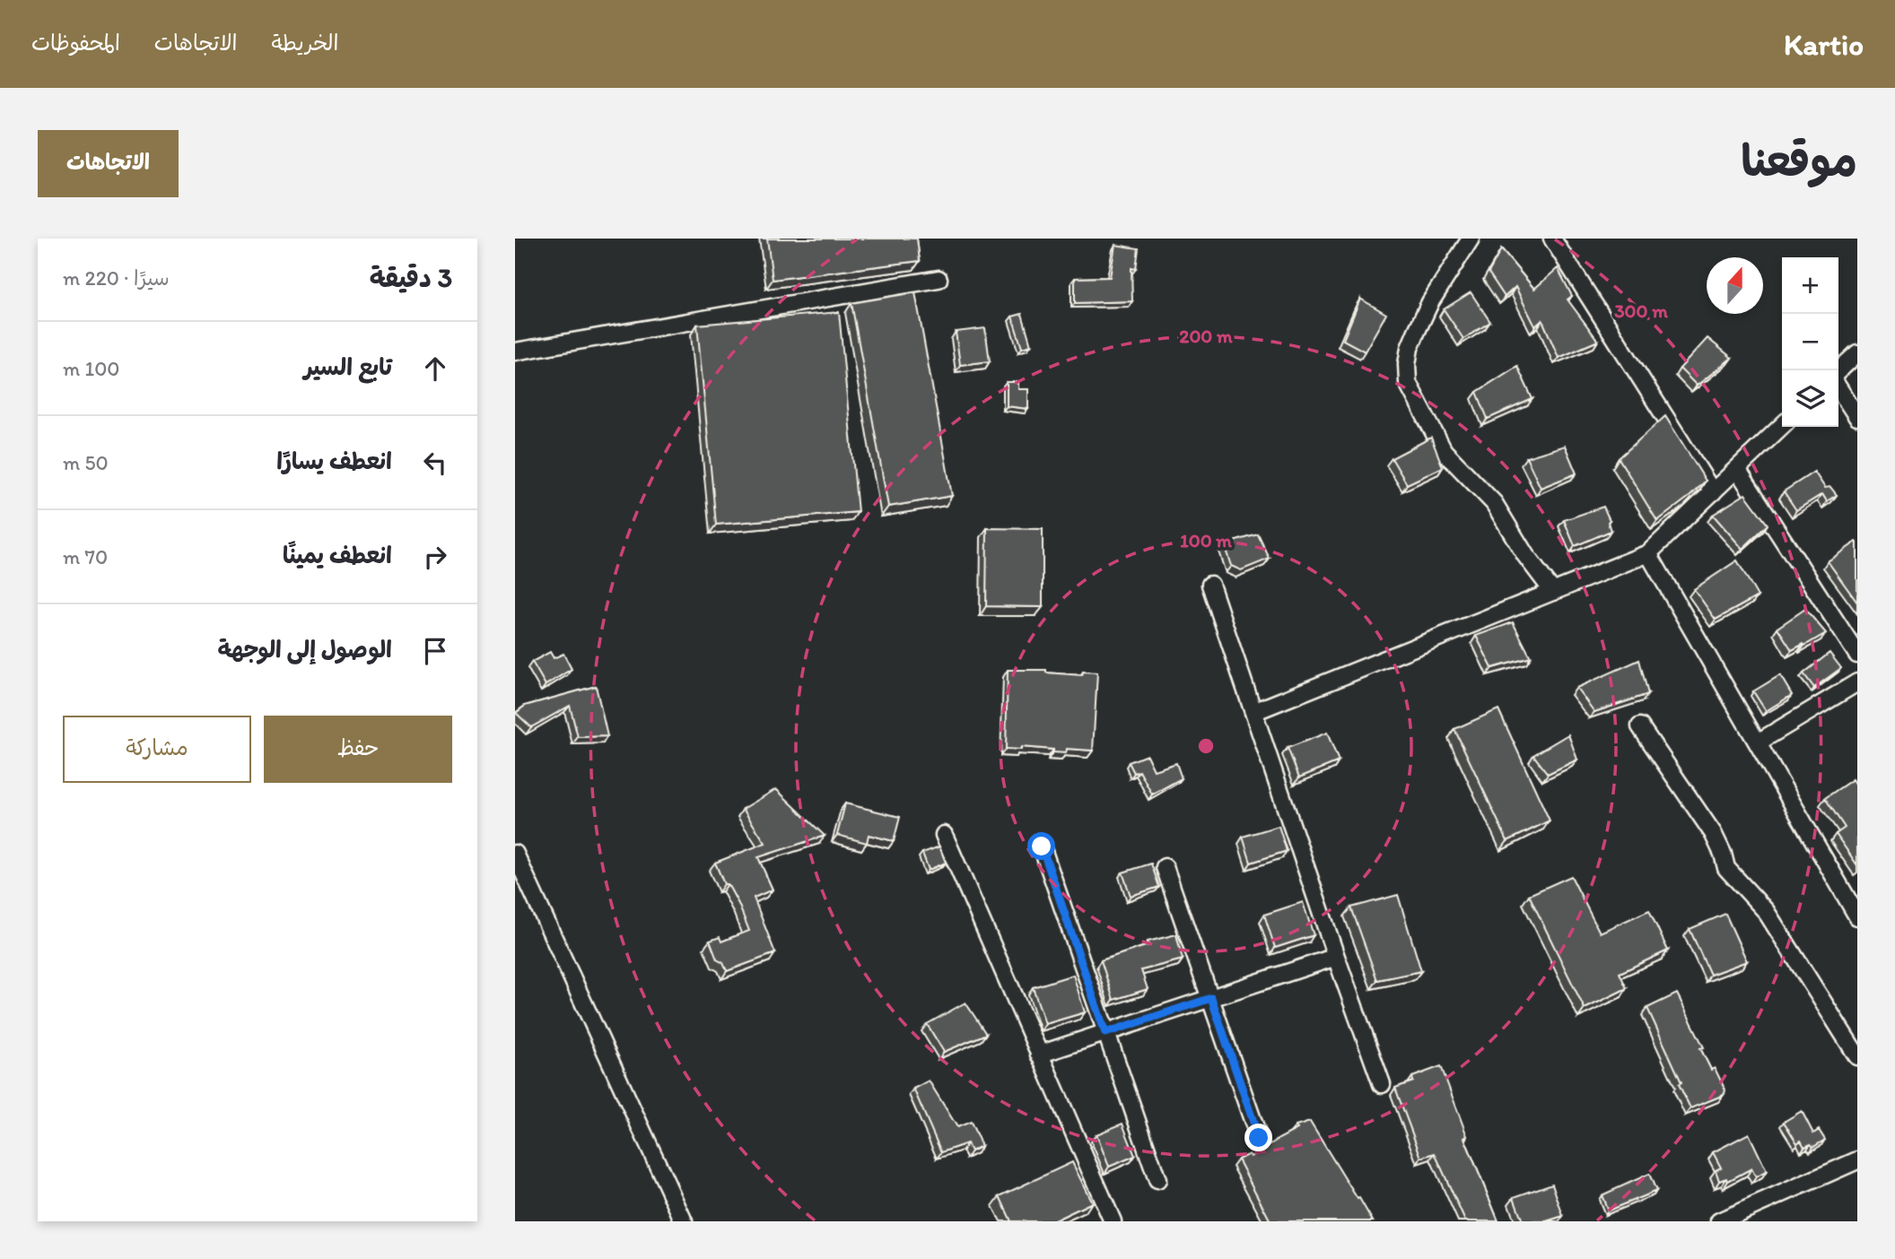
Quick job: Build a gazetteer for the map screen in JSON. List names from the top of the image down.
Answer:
{
  "north": "top",
  "page": {
    "header": "Kartio",
    "nav": ["الخريطة", "الاتجاهات", "المحفوظات"],
    "title": "موقعنا",
    "buttons": [
      "الاتجاهات",
      ["حفظ", "مشاركة"]
    ],
    "heading": ["3 دقيقة", "سيرًا · 220 m"],
    "map_buttons": ["+", "−"],
    "list": [
      ["تابع السير", "100 m"],
      ["انعطف يسارًا", "50 m"],
      ["انعطف يمينًا", "70 m"],
      "الوصول إلى الوجهة"
    ]
  },
  "rings": ["300 m", "200 m", "100 m"]
}
